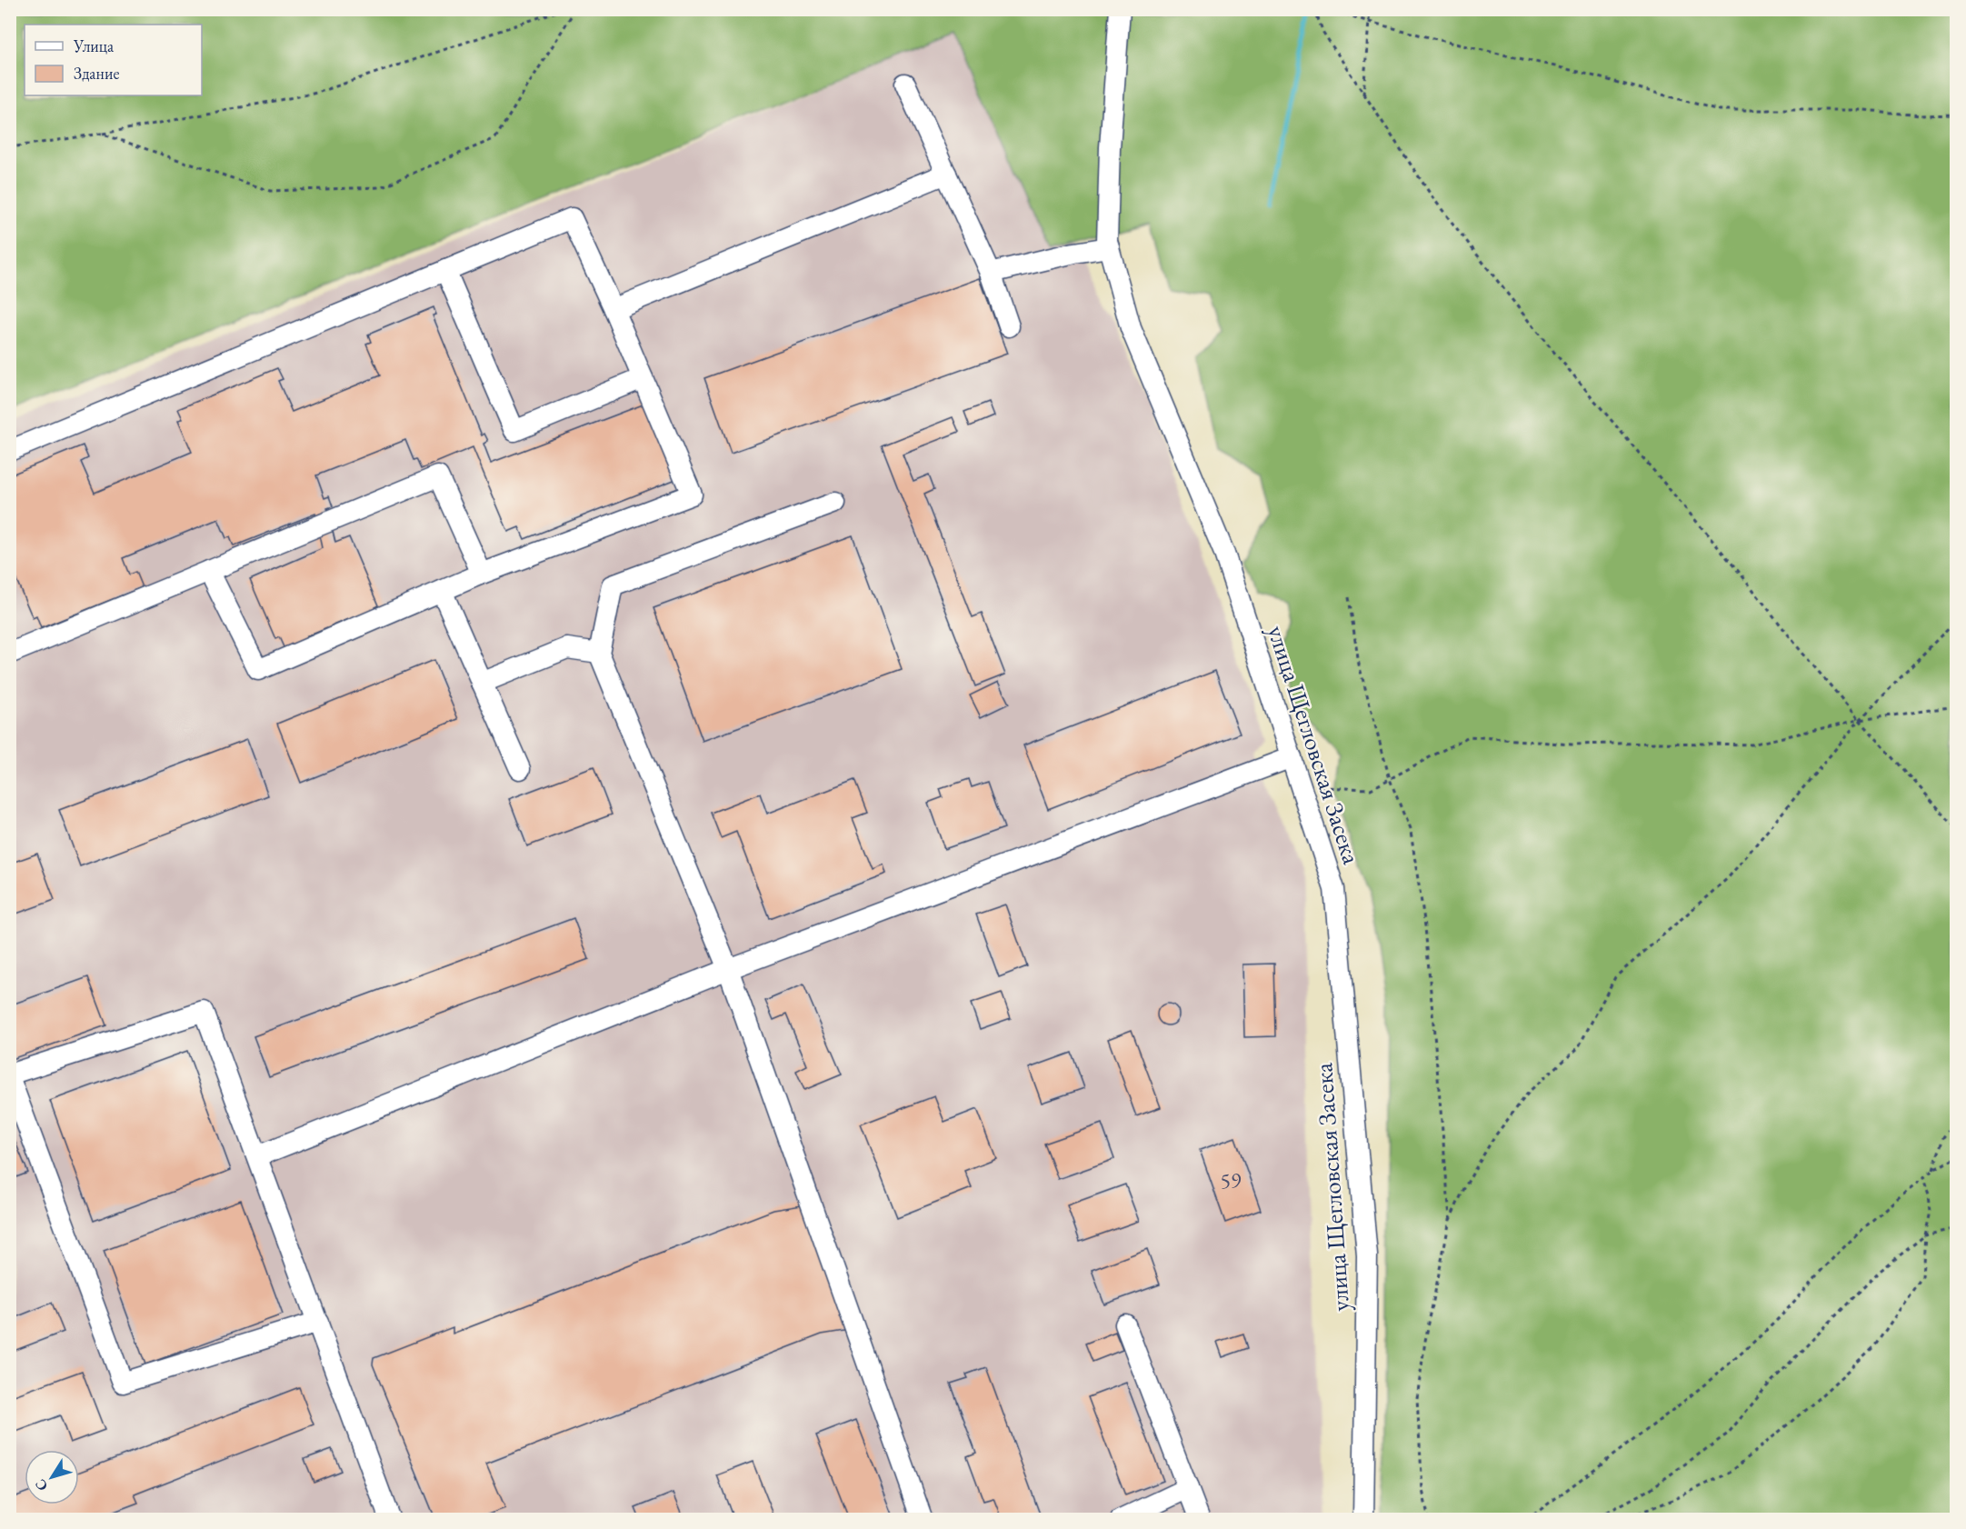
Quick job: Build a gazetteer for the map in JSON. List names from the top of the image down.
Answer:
{
  "streets": {
    "street": ["улица Щегловская Засека"]
  },
  "house_numbers": ["59"],
  "legend": ["Улица", "Здание"],
  "north": "bottom left"
}
